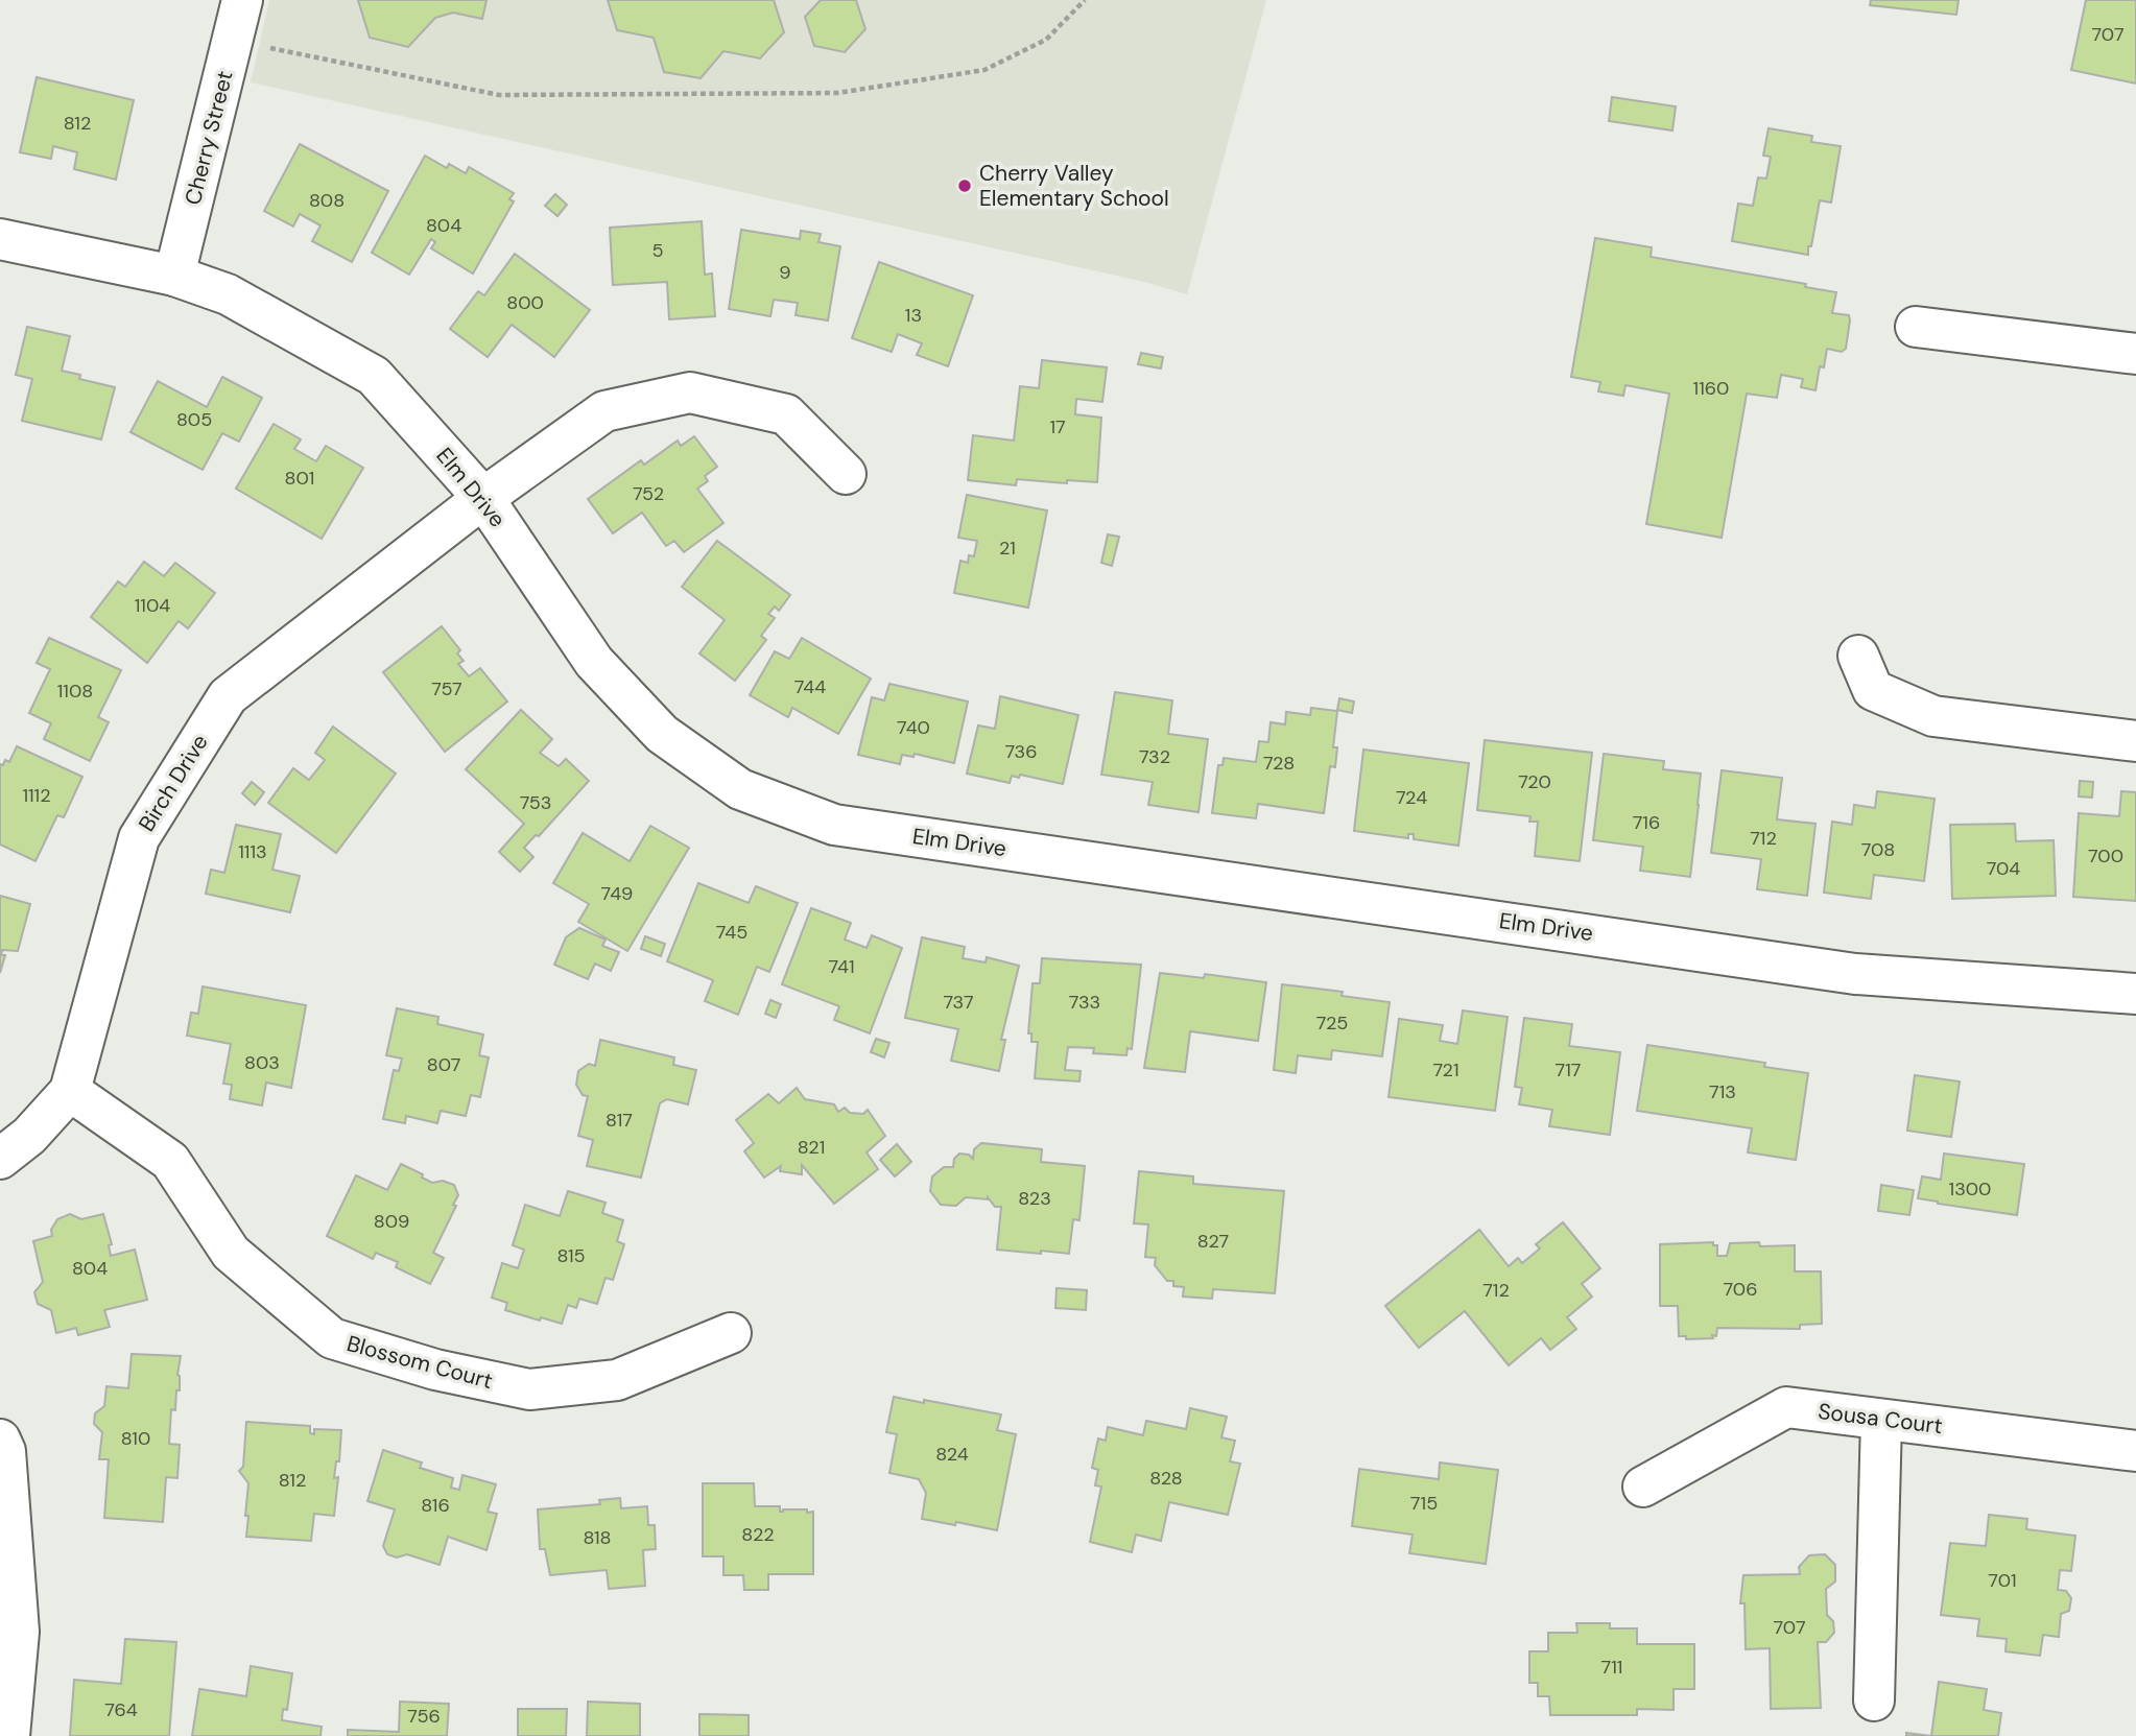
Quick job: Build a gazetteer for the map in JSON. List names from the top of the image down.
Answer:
{
  "streets": {
    "street": [
      "Cherry Street",
      "Elm Drive",
      "Birch Drive",
      "Blossom Court",
      "Sousa Court"
    ]
  },
  "crossings": [
    ["Cherry Street", "Elm Drive"],
    ["Elm Drive", "Birch Drive"],
    ["Birch Drive", "Blossom Court"]
  ],
  "places": ["Cherry Valley Elementary School"],
  "house_numbers": [
    "707",
    "812",
    "808",
    "804",
    "5",
    "9",
    "800",
    "13",
    "1160",
    "805",
    "17",
    "801",
    "752",
    "21",
    "1104",
    "744",
    "757",
    "1108",
    "740",
    "736",
    "732",
    "728",
    "720",
    "1112",
    "724",
    "753",
    "716",
    "712",
    "708",
    "1113",
    "700",
    "704",
    "749",
    "745",
    "741",
    "737",
    "733",
    "725",
    "803",
    "807",
    "721",
    "717",
    "713",
    "817",
    "821",
    "1300",
    "823",
    "809",
    "827",
    "815",
    "804",
    "706",
    "712",
    "810",
    "824",
    "828",
    "812",
    "715",
    "816",
    "822",
    "818",
    "701",
    "707",
    "711",
    "764",
    "756"
  ]
}
